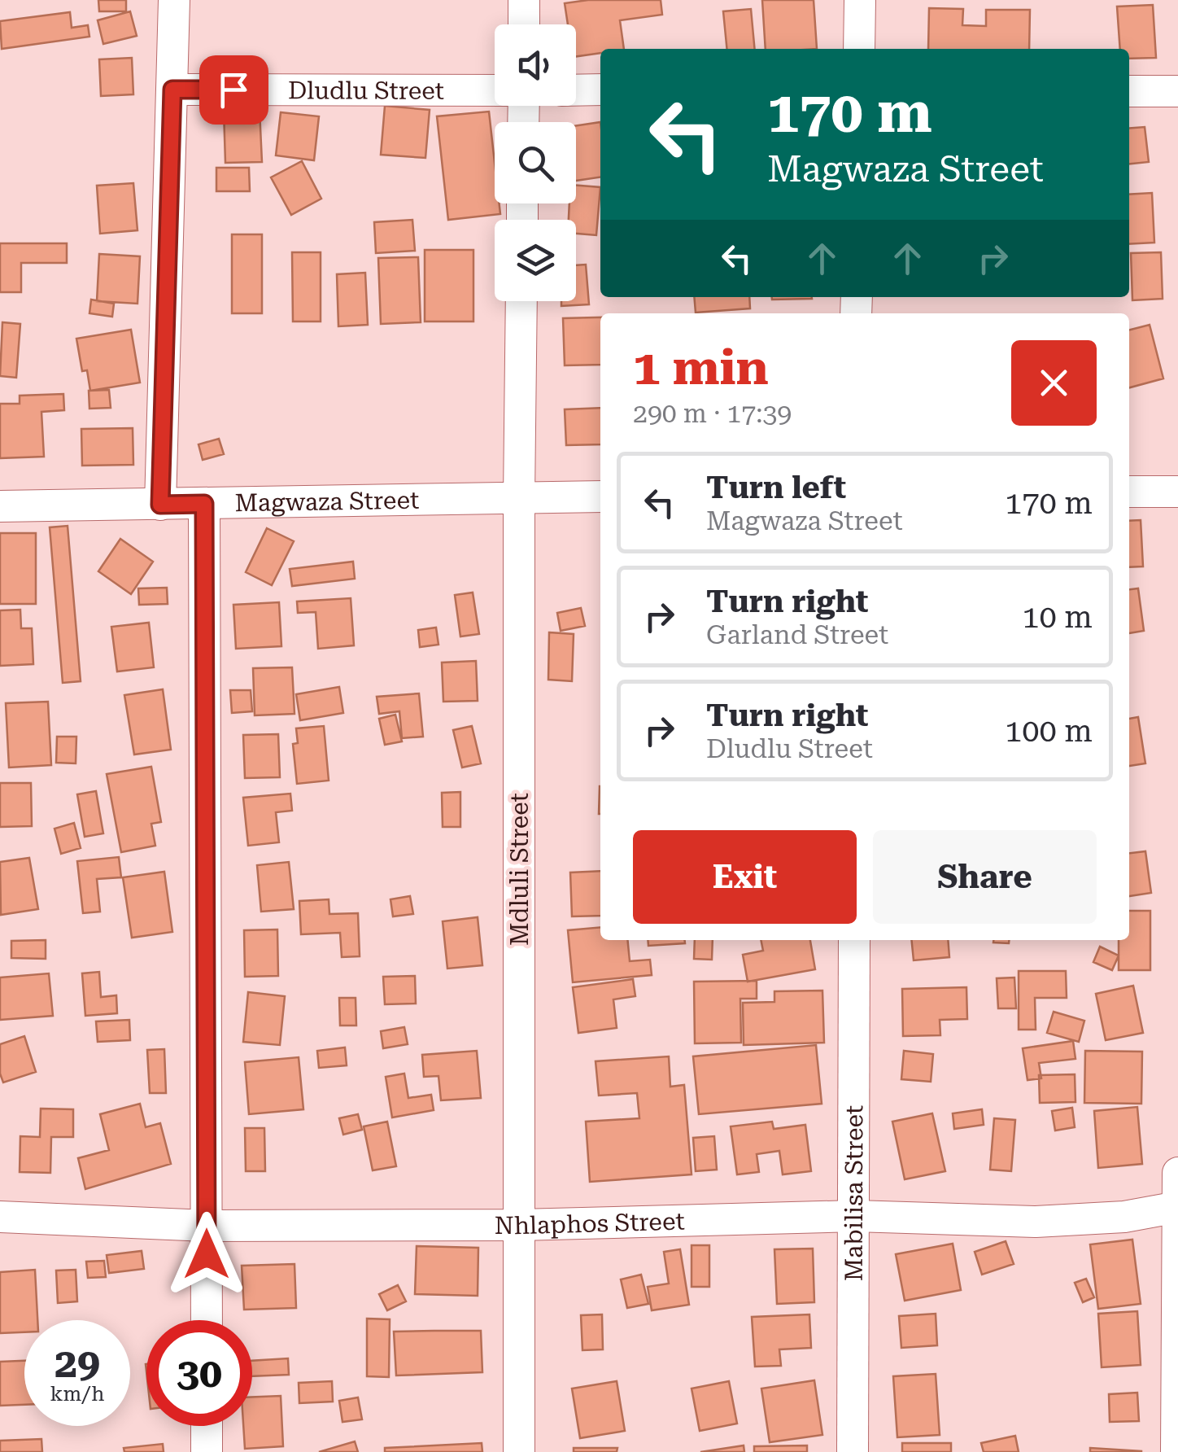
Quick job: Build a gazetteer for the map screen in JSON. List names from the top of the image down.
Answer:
{
  "streets": {
    "street": [
      "Dludlu Street",
      "Magwaza Street",
      "Mdluli Street",
      "Mabilisa Street",
      "Nhlaphos Street"
    ]
  },
  "crossings": [
    ["Magwaza Street", "Mdluli Street"],
    ["Mdluli Street", "Nhlaphos Street"],
    ["Mabilisa Street", "Nhlaphos Street"]
  ],
  "page": {
    "turn": ["170 m", "Magwaza Street"],
    "heading": ["1 min", "290 m · 17:39"],
    "list": [
      {
        "name": "Turn left",
        "note": "Magwaza Street",
        "value": "170 m"
      },
      {
        "name": "Turn right",
        "note": "Garland Street",
        "value": "10 m"
      },
      {
        "name": "Turn right",
        "note": "Dludlu Street",
        "value": "100 m"
      }
    ],
    "buttons": ["Exit", "Share"],
    "speed": "29 km/h",
    "limit": "30"
  }
}
